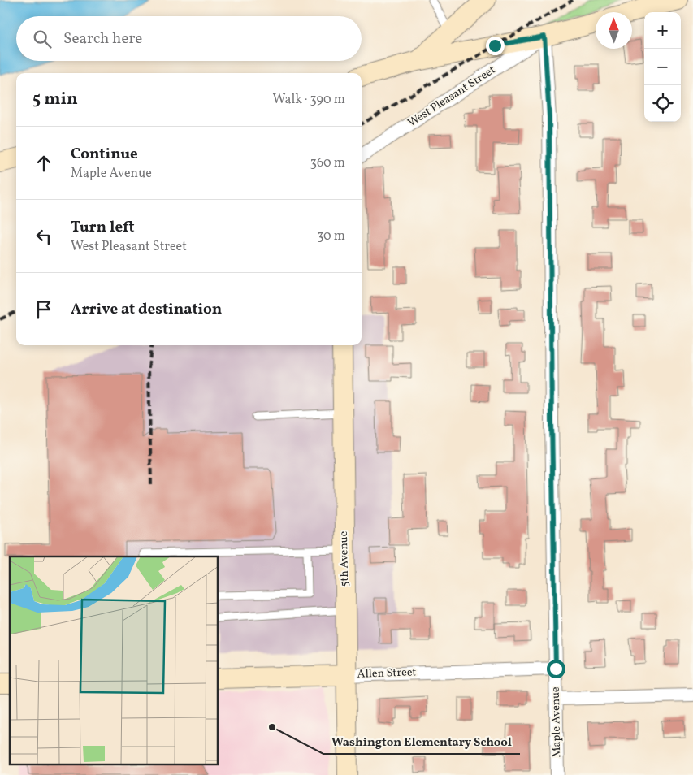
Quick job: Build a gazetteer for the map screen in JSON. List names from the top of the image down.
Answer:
{
  "streets": {
    "street": [
      "West Pleasant Street",
      "5th Avenue",
      "Allen Street",
      "Maple Avenue"
    ]
  },
  "crossings": [
    ["West Pleasant Street", "Maple Avenue"],
    ["5th Avenue", "Allen Street"],
    ["Allen Street", "Maple Avenue"]
  ],
  "places": ["Washington Elementary School"],
  "north": "top",
  "page": {
    "map_buttons": ["+", "−"],
    "search": "Search here",
    "heading": ["5 min", "Walk · 390 m"],
    "list": [
      ["Continue", "Maple Avenue", "360 m"],
      ["Turn left", "West Pleasant Street", "30 m"],
      "Arrive at destination"
    ]
  }
}
